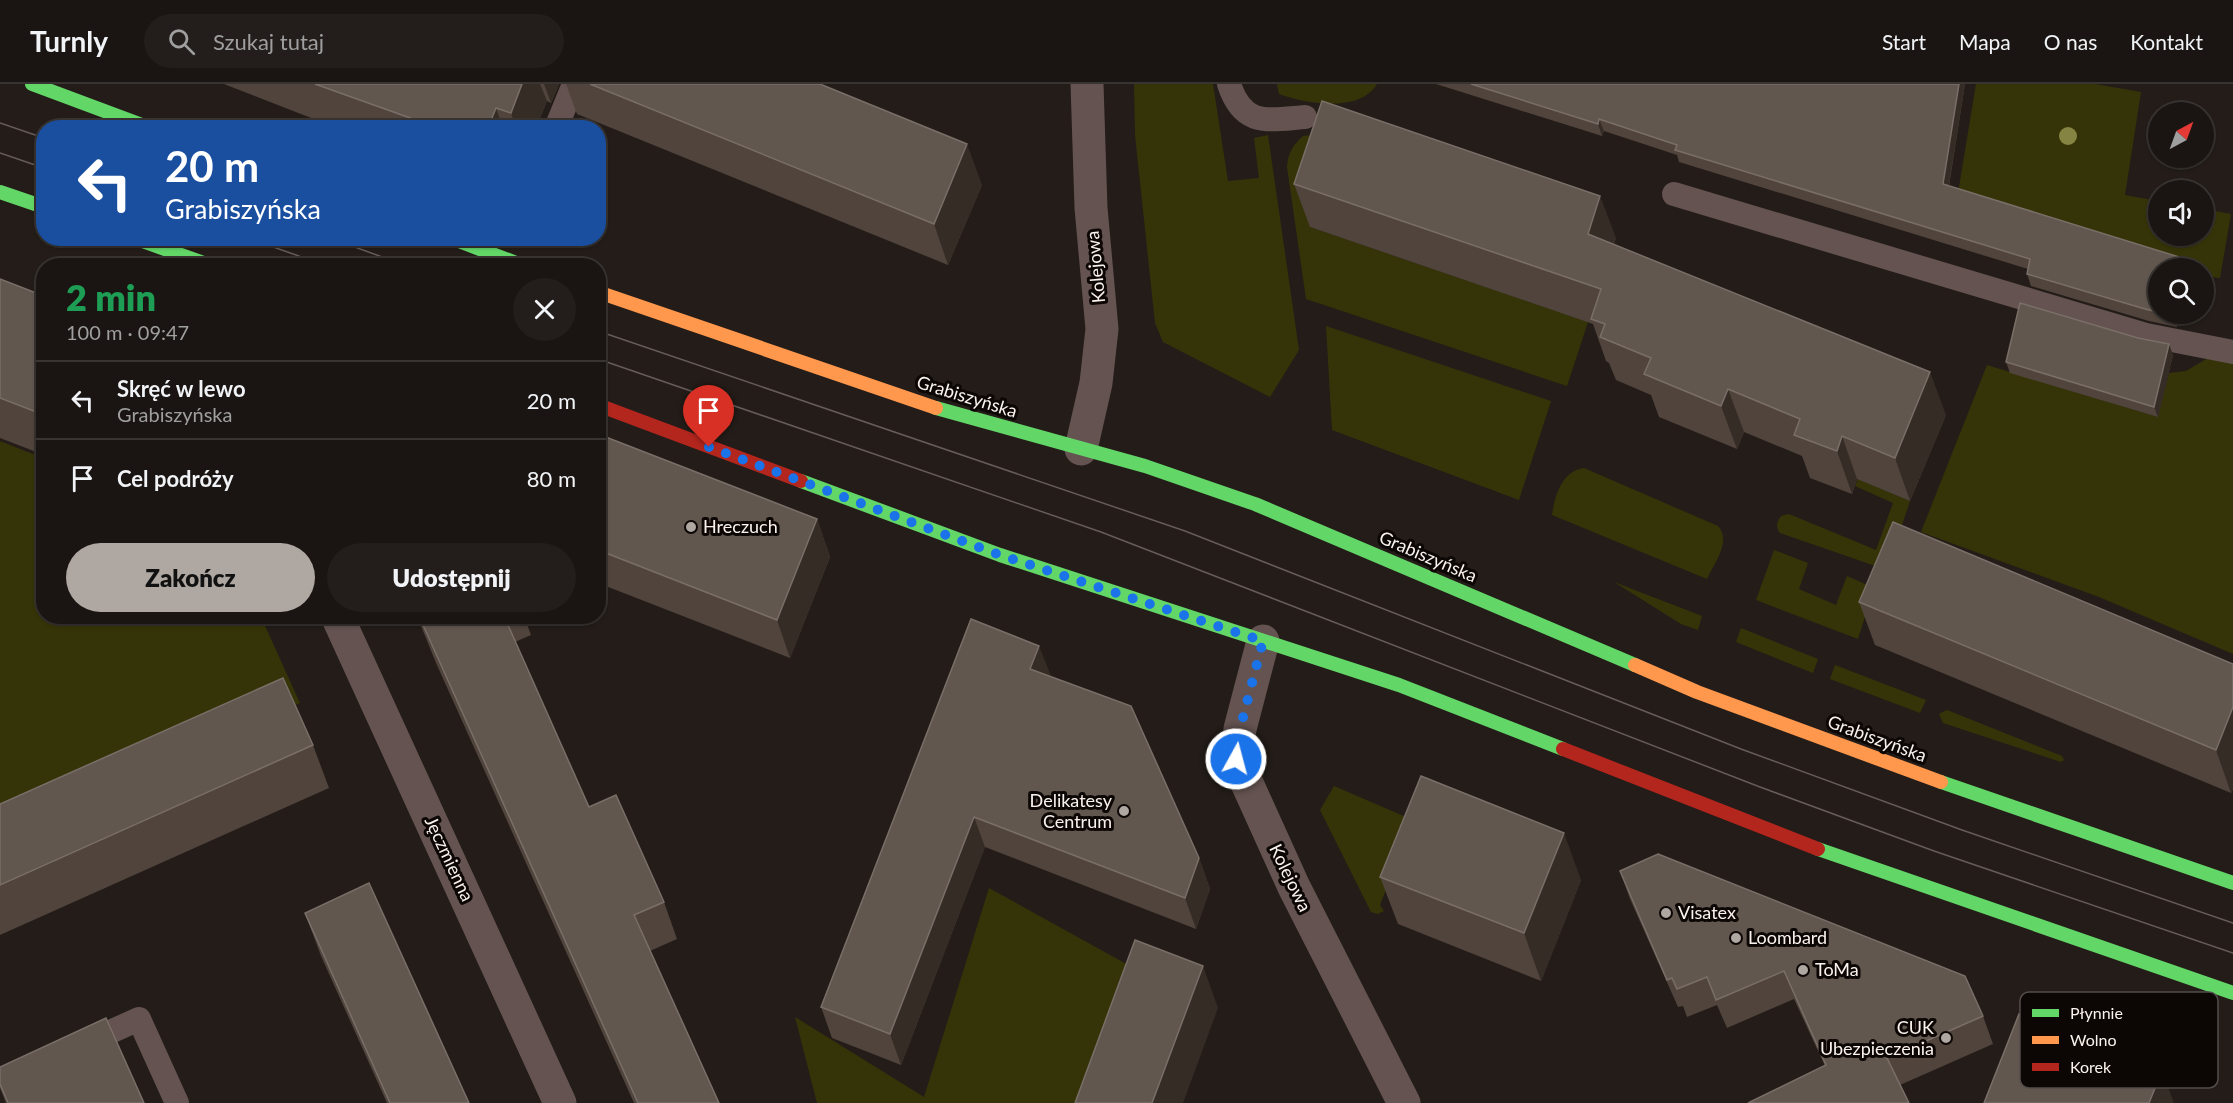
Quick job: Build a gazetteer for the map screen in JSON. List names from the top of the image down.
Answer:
{
  "streets": {
    "main road": ["Grabiszyńska"],
    "street": ["Kolejowa", "Jęczmienna"]
  },
  "crossings": [
    ["Kolejowa", "Grabiszyńska"]
  ],
  "places": [
    "Hreczuch",
    "Delikatesy Centrum",
    "Visatex",
    "Loombard",
    "ToMa",
    "CUK Ubezpieczenia"
  ],
  "legend": ["Płynnie", "Wolno", "Korek"],
  "north": "top right",
  "page": {
    "header": "Turnly",
    "search": "Szukaj tutaj",
    "nav": [
      "Start",
      "Mapa",
      "O nas",
      "Kontakt"
    ],
    "turn": ["20 m", "Grabiszyńska"],
    "heading": ["2 min", "100 m · 09:47"],
    "list": [
      {
        "name": "Skręć w lewo",
        "note": "Grabiszyńska",
        "value": "20 m"
      },
      {
        "name": "Cel podróży",
        "value": "80 m"
      }
    ],
    "buttons": ["Zakończ", "Udostępnij"]
  }
}
